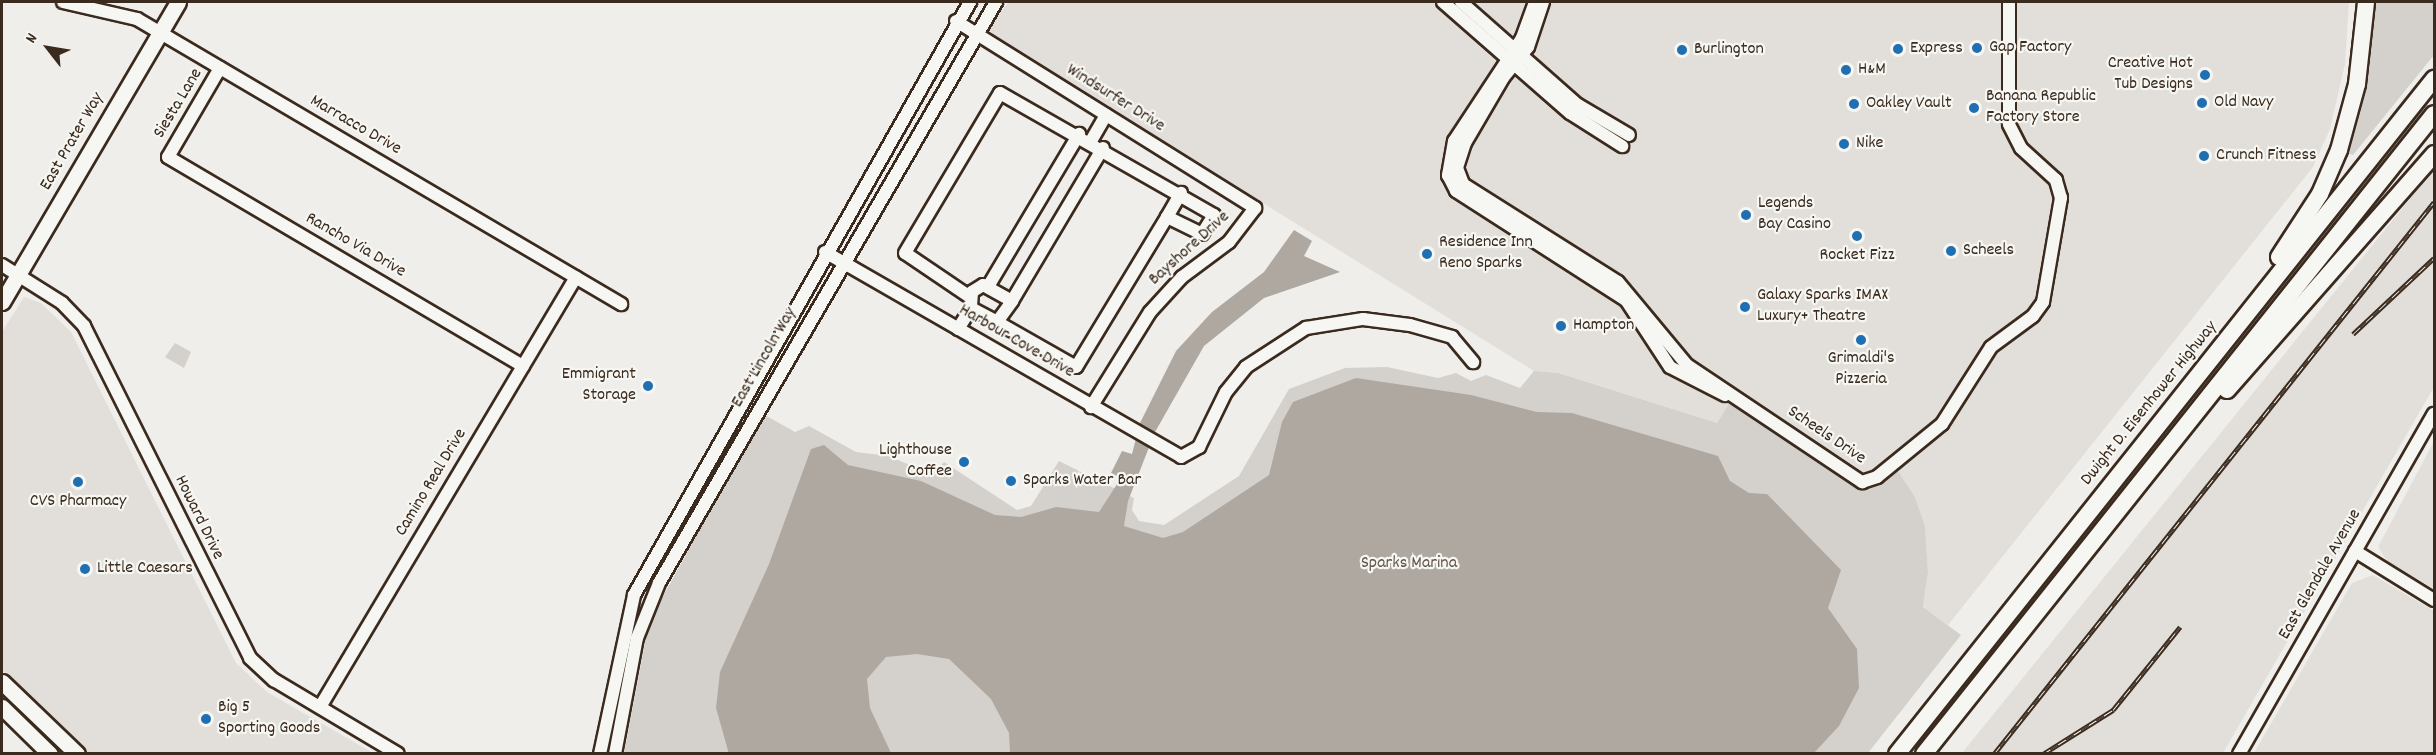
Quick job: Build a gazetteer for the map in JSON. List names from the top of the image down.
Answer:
{
  "streets": {
    "highway": ["Dwight D. Eisenhower Highway"],
    "main road": ["East Prater Way"],
    "street": [
      "Windsurfer Drive",
      "Siesta Lane",
      "Marracco Drive",
      "Rancho Via Drive",
      "Bayshore Drive",
      "Harbour Cove Drive",
      "East Lincoln Way",
      "Scheels Drive",
      "Camino Real Drive",
      "Howard Drive",
      "East Glendale Avenue"
    ]
  },
  "crossings": [
    ["Windsurfer Drive", "Bayshore Drive"],
    ["Windsurfer Drive", "East Lincoln Way"],
    ["Siesta Lane", "Marracco Drive"],
    ["Siesta Lane", "Rancho Via Drive"],
    ["Marracco Drive", "East Prater Way"],
    ["Marracco Drive", "Camino Real Drive"],
    ["East Prater Way", "Howard Drive"],
    ["Rancho Via Drive", "Camino Real Drive"],
    ["Bayshore Drive", "Harbour Cove Drive"],
    ["Harbour Cove Drive", "East Lincoln Way"],
    ["Camino Real Drive", "Howard Drive"]
  ],
  "parks": ["Sparks Marina"],
  "places": [
    "Gap Factory",
    "Express",
    "Burlington",
    "H&M",
    "Creative Hot Tub Designs",
    "Old Navy",
    "Oakley Vault",
    "Banana Republic Factory Store",
    "Nike",
    "Crunch Fitness",
    "Legends Bay Casino",
    "Rocket Fizz",
    "Scheels",
    "Residence Inn Reno Sparks",
    "Galaxy Sparks IMAX Luxury+ Theatre",
    "Hampton",
    "Grimaldi's Pizzeria",
    "Emmigrant Storage",
    "Lighthouse Coffee",
    "Sparks Water Bar",
    "CVS Pharmacy",
    "Little Caesars",
    "Big 5 Sporting Goods"
  ],
  "north": "top left"
}
